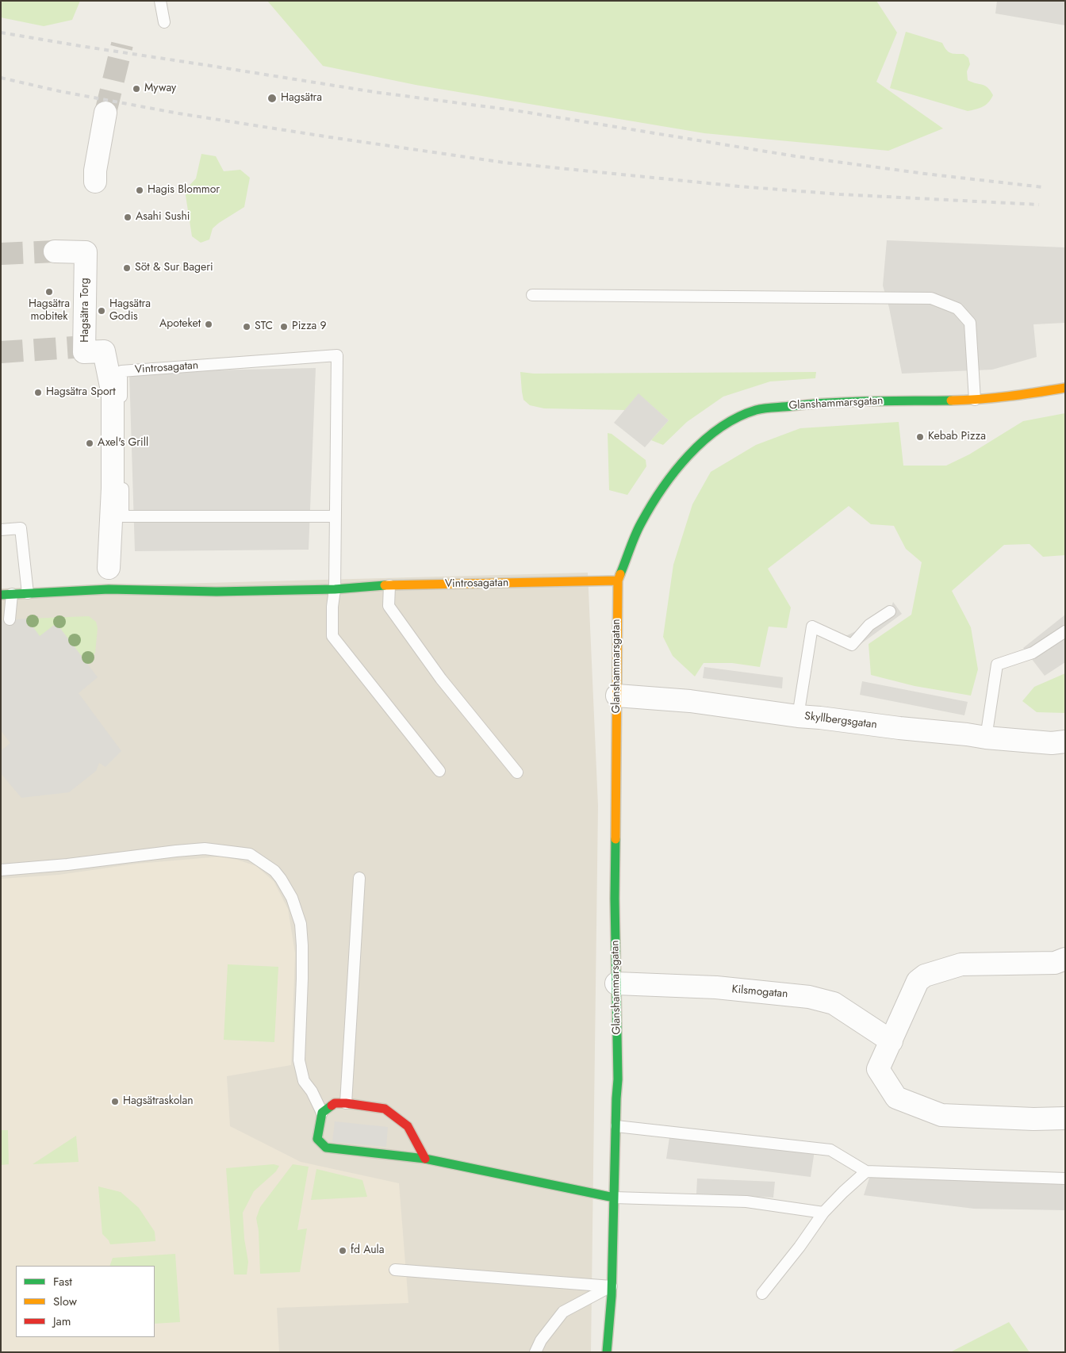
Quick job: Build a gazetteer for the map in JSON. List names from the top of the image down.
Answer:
{
  "streets": {
    "street": [
      "Hagsätra Torg",
      "Vintrosagatan",
      "Glanshammarsgatan",
      "Skyllbergsgatan",
      "Kilsmogatan"
    ]
  },
  "crossings": [
    ["Hagsätra Torg", "Vintrosagatan"],
    ["Vintrosagatan", "Glanshammarsgatan"],
    ["Glanshammarsgatan", "Skyllbergsgatan"],
    ["Glanshammarsgatan", "Kilsmogatan"]
  ],
  "places": [
    "Myway",
    "Hagsätra",
    "Hagis Blommor",
    "Asahi Sushi",
    "Söt & Sur Bageri",
    "Hagsätra mobitek",
    "Hagsätra Godis",
    "Apoteket",
    "STC",
    "Pizza 9",
    "Hagsätra Sport",
    "Kebab Pizza",
    "Axel's Grill",
    "Hagsätraskolan",
    "fd Aula"
  ],
  "legend": ["Fast", "Slow", "Jam"]
}
